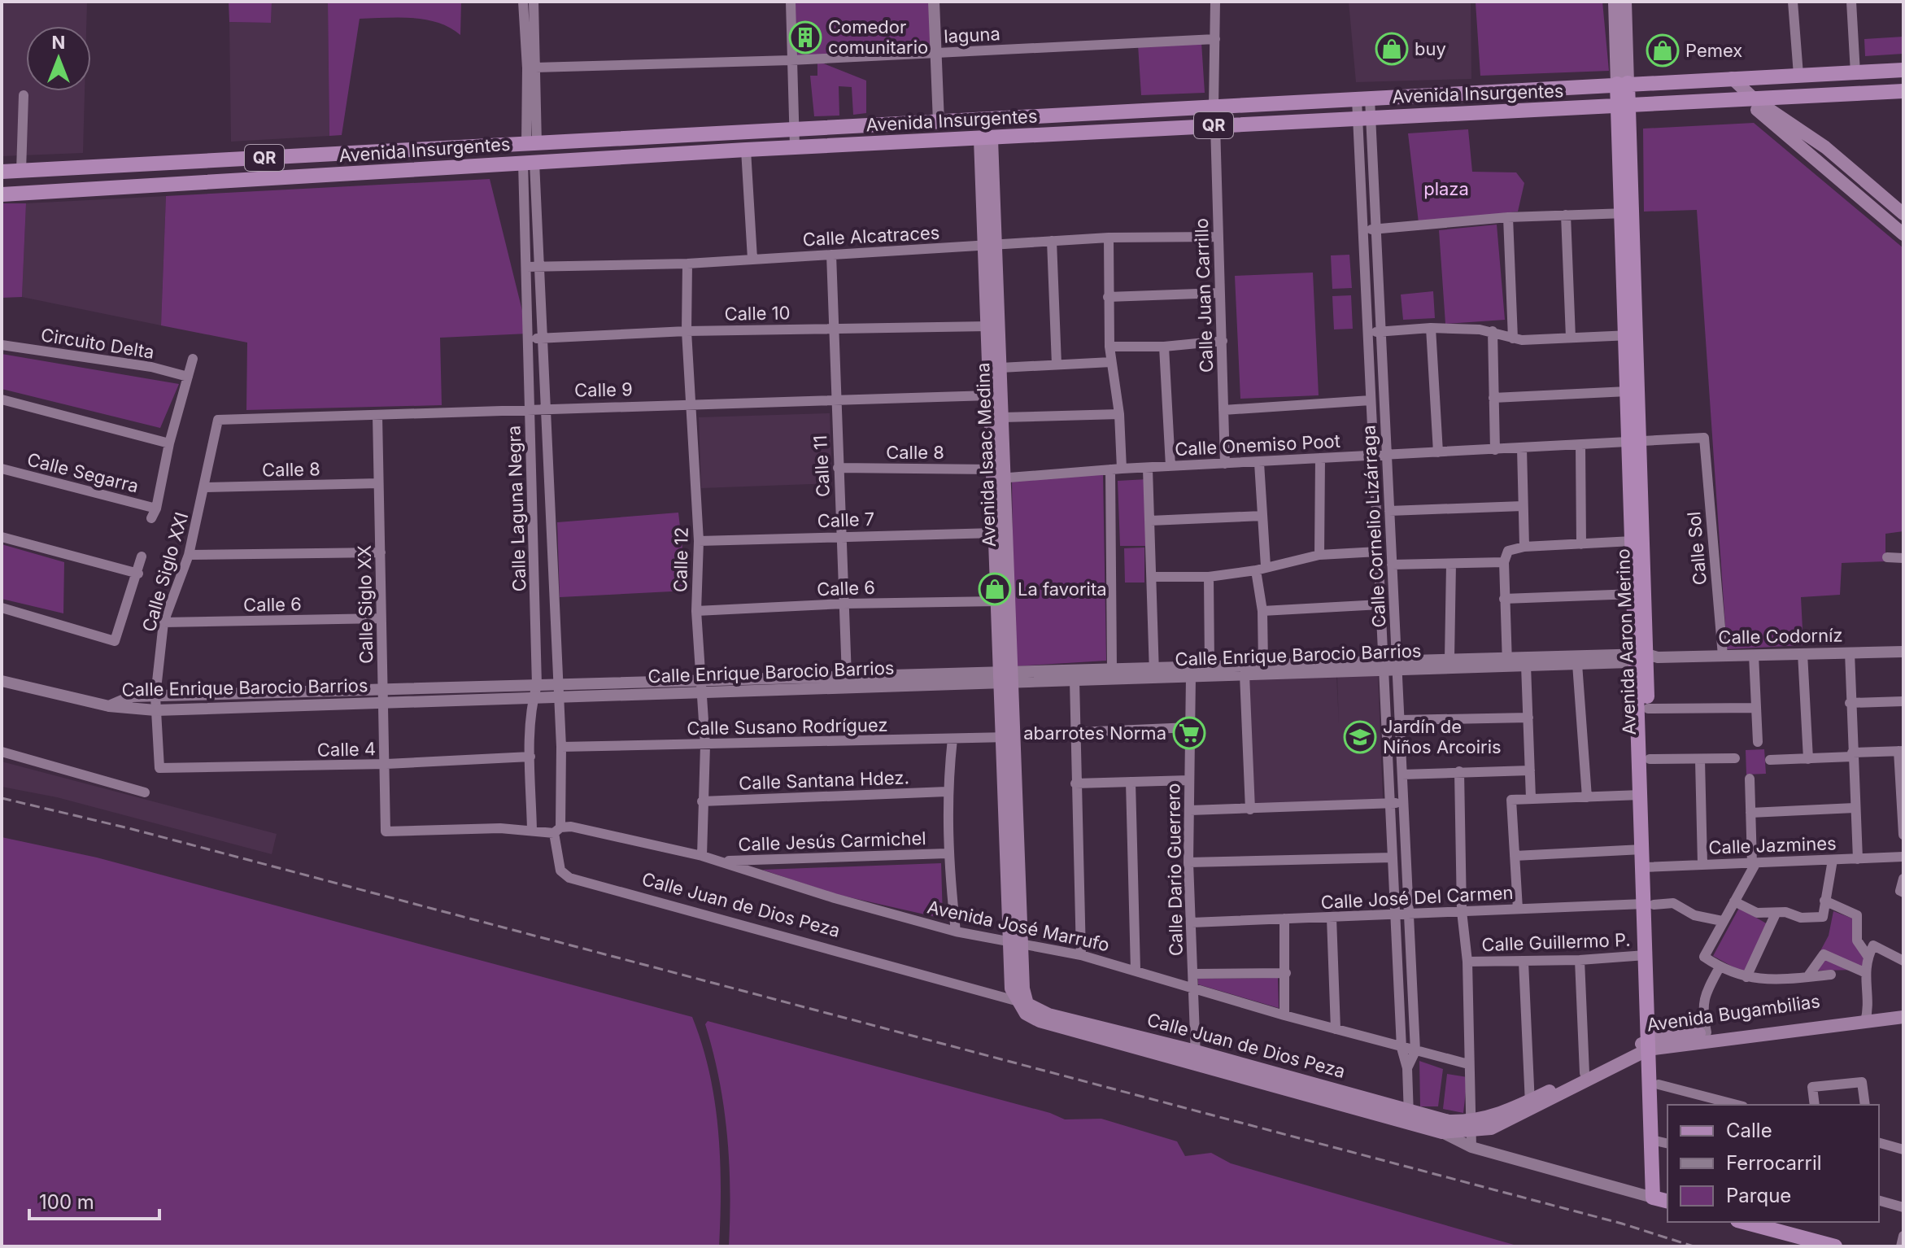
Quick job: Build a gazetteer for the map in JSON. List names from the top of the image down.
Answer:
{
  "streets": {
    "main road": [
      "Avenida Insurgentes",
      "QR",
      "Avenida Isaac Medina",
      "Avenida Aaron Merino",
      "Calle Juan de Dios Peza",
      "Avenida Bugambilias"
    ],
    "street": [
      "laguna",
      "Calle Alcatraces",
      "Calle Juan Carrillo",
      "Calle 10",
      "Circuito Delta",
      "Calle 9",
      "Calle Onemiso Poot",
      "Calle 8",
      "Calle 11",
      "Calle Segarra",
      "Calle Laguna Negra",
      "Calle 7",
      "Calle Cornelio Lizárraga",
      "Calle Sol",
      "Calle 12",
      "Calle Siglo XXI",
      "Calle 6",
      "Calle Siglo XX",
      "Calle Codorníz",
      "Calle Enrique Barocio Barrios",
      "Calle Susano Rodríguez",
      "Calle 4",
      "Calle Santana Hdez.",
      "Calle Jesús Carmichel",
      "Calle Jazmines",
      "Calle Dario Guerrero",
      "Calle José Del Carmen",
      "Avenida José Marrufo",
      "Calle Guillermo P."
    ]
  },
  "crossings": [
    ["Avenida Insurgentes", "Calle Juan Carrillo"],
    ["Avenida Insurgentes", "Avenida Isaac Medina"],
    ["Avenida Insurgentes", "Calle Laguna Negra"],
    ["Avenida Insurgentes", "Calle Cornelio Lizárraga"],
    ["Avenida Insurgentes", "Avenida Aaron Merino"],
    ["Calle Alcatraces", "Calle Juan Carrillo"],
    ["Calle Alcatraces", "Avenida Isaac Medina"],
    ["Calle Alcatraces", "Calle 11"],
    ["Calle Alcatraces", "Calle Laguna Negra"],
    ["Calle Alcatraces", "Calle 12"],
    ["Calle Juan Carrillo", "Calle Onemiso Poot"],
    ["Calle 10", "Avenida Isaac Medina"],
    ["Calle 10", "Calle 11"],
    ["Calle 10", "Calle Laguna Negra"],
    ["Calle 10", "Calle 12"],
    ["Calle 9", "Avenida Isaac Medina"],
    ["Calle 9", "Calle 11"],
    ["Calle 9", "Calle Laguna Negra"],
    ["Calle 9", "Calle 12"],
    ["Calle 9", "Calle Siglo XXI"],
    ["Calle 9", "Calle Siglo XX"],
    ["Calle Onemiso Poot", "Calle 8"],
    ["Calle Onemiso Poot", "Avenida Isaac Medina"],
    ["Calle Onemiso Poot", "Calle Cornelio Lizárraga"],
    ["Calle Onemiso Poot", "Calle Sol"],
    ["Calle Onemiso Poot", "Avenida Aaron Merino"],
    ["Calle 8", "Avenida Isaac Medina"],
    ["Calle 8", "Calle 11"],
    ["Calle 8", "Calle Siglo XXI"],
    ["Calle 8", "Calle Siglo XX"],
    ["Avenida Isaac Medina", "Calle 7"],
    ["Avenida Isaac Medina", "Calle 6"],
    ["Avenida Isaac Medina", "Calle Enrique Barocio Barrios"],
    ["Avenida Isaac Medina", "Calle Susano Rodríguez"],
    ["Avenida Isaac Medina", "Calle Juan de Dios Peza"],
    ["Avenida Isaac Medina", "Avenida José Marrufo"],
    ["Calle 11", "Calle 7"],
    ["Calle 11", "Calle 6"],
    ["Calle 11", "Calle Enrique Barocio Barrios"],
    ["Calle Laguna Negra", "Calle Siglo XX"],
    ["Calle Laguna Negra", "Calle Enrique Barocio Barrios"],
    ["Calle Laguna Negra", "Calle Susano Rodríguez"],
    ["Calle Laguna Negra", "Calle 4"],
    ["Calle Laguna Negra", "Calle Juan de Dios Peza"],
    ["Calle Laguna Negra", "Avenida José Marrufo"],
    ["Calle 7", "Calle 12"],
    ["Calle Cornelio Lizárraga", "Calle Enrique Barocio Barrios"],
    ["Calle Cornelio Lizárraga", "Calle José Del Carmen"],
    ["Calle Cornelio Lizárraga", "Calle Juan de Dios Peza"],
    ["Calle Cornelio Lizárraga", "Avenida José Marrufo"],
    ["Calle Sol", "Calle Codorníz"],
    ["Calle 12", "Calle 6"],
    ["Calle 12", "Calle Enrique Barocio Barrios"],
    ["Calle 12", "Calle Susano Rodríguez"],
    ["Calle 12", "Calle Santana Hdez."],
    ["Calle 12", "Avenida José Marrufo"],
    ["Calle Siglo XXI", "Calle 6"],
    ["Calle Siglo XXI", "Calle Enrique Barocio Barrios"],
    ["Calle Siglo XXI", "Calle 4"],
    ["Calle 6", "Calle Siglo XX"],
    ["Calle Siglo XX", "Calle Enrique Barocio Barrios"],
    ["Calle Siglo XX", "Calle 4"],
    ["Calle Codorníz", "Avenida Aaron Merino"],
    ["Calle Codorníz", "Calle Enrique Barocio Barrios"],
    ["Avenida Aaron Merino", "Calle Enrique Barocio Barrios"],
    ["Avenida Aaron Merino", "Calle Jazmines"],
    ["Avenida Aaron Merino", "Calle José Del Carmen"],
    ["Avenida Aaron Merino", "Calle Juan de Dios Peza"],
    ["Avenida Aaron Merino", "Calle Guillermo P."],
    ["Avenida Aaron Merino", "Avenida Bugambilias"],
    ["Calle Enrique Barocio Barrios", "Calle Dario Guerrero"],
    ["Calle Jesús Carmichel", "Avenida José Marrufo"],
    ["Calle Dario Guerrero", "Calle José Del Carmen"],
    ["Calle Dario Guerrero", "Calle Juan de Dios Peza"],
    ["Calle Dario Guerrero", "Avenida José Marrufo"],
    ["Calle Juan de Dios Peza", "Avenida Bugambilias"]
  ],
  "parks": ["plaza"],
  "places": {
    "building": ["Comedor comunitario"],
    "shop": ["buy", "Pemex", "La favorita"],
    "supermarket": ["abarrotes Norma"],
    "school or university": ["Jardín de Niños Arcoiris"]
  },
  "legend": ["Calle", "Ferrocarril", "Parque"],
  "scale_bar": "100 m",
  "north": "top"
}
